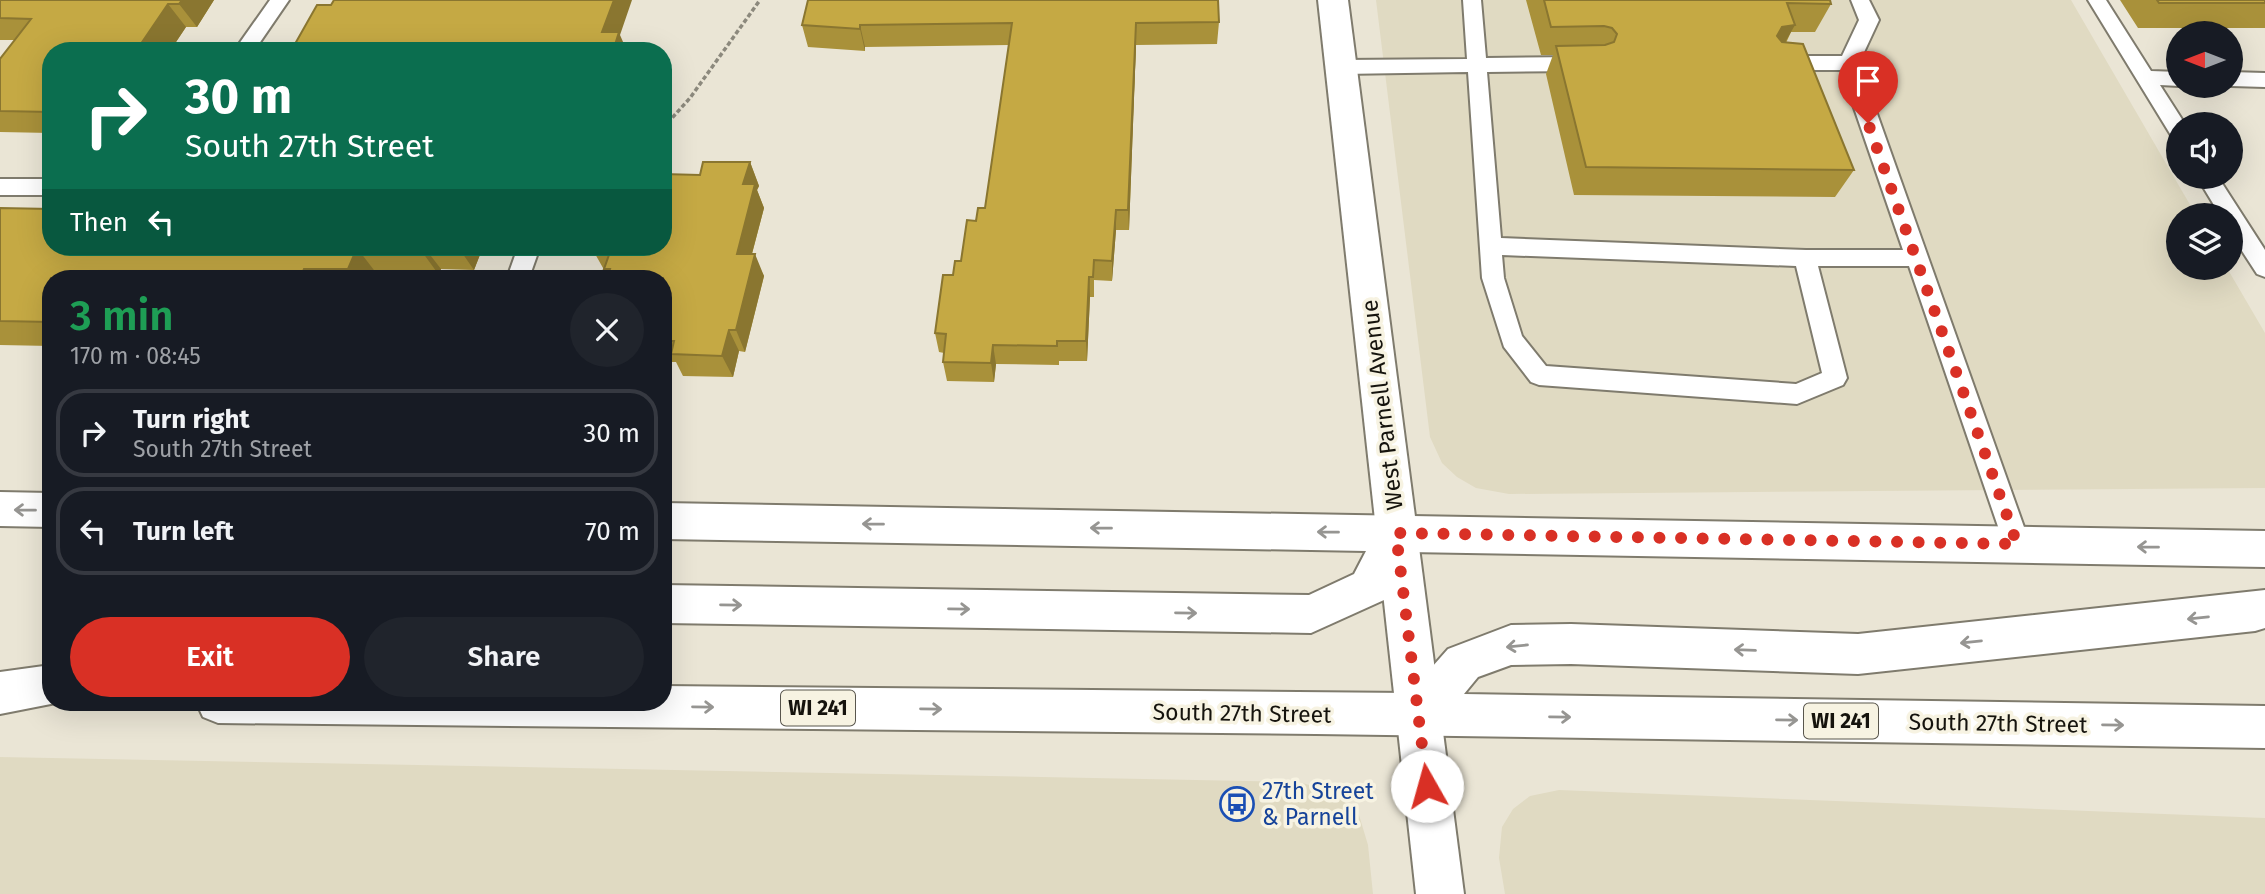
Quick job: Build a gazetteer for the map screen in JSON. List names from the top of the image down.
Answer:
{
  "streets": {
    "main road": ["West Parnell Avenue", "WI 241", "South 27th Street"]
  },
  "crossings": [
    ["West Parnell Avenue", "South 27th Street"]
  ],
  "places": {
    "bus stop": ["27th Street & Parnell"]
  },
  "north": "left",
  "page": {
    "turn": ["30 m", "South 27th Street"],
    "then": "Then",
    "heading": ["3 min", "170 m · 08:45"],
    "list": [
      {
        "name": "Turn right",
        "note": "South 27th Street",
        "value": "30 m"
      },
      {
        "name": "Turn left",
        "value": "70 m"
      }
    ],
    "buttons": ["Exit", "Share"]
  }
}
